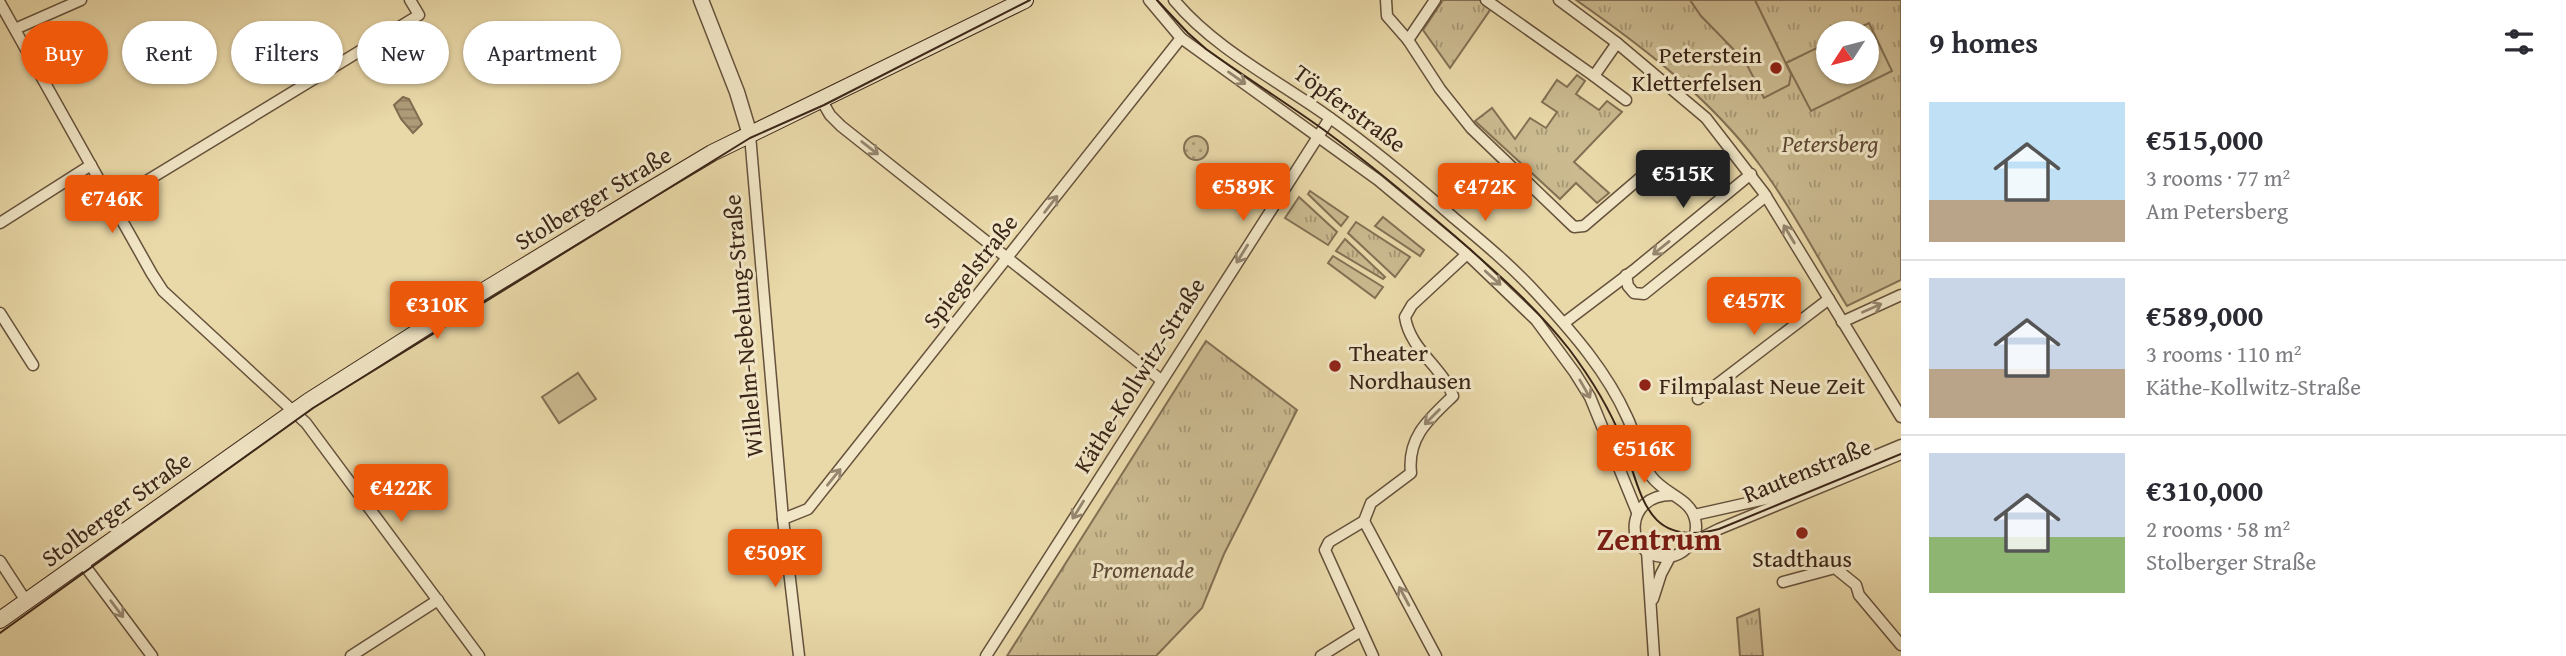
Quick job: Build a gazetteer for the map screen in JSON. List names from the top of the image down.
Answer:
{
  "streets": {
    "main road": ["Stolberger Straße"],
    "street": [
      "Töpferstraße",
      "Spiegelstraße",
      "Wilhelm-Nebelung-Straße",
      "Käthe-Kollwitz-Straße",
      "Rautenstraße"
    ]
  },
  "crossings": [
    ["Töpferstraße", "Spiegelstraße"],
    ["Töpferstraße", "Käthe-Kollwitz-Straße"],
    ["Töpferstraße", "Rautenstraße"],
    ["Stolberger Straße", "Wilhelm-Nebelung-Straße"],
    ["Spiegelstraße", "Wilhelm-Nebelung-Straße"]
  ],
  "one_way": ["Spiegelstraße", "Käthe-Kollwitz-Straße"],
  "districts": ["Zentrum"],
  "parks": ["Petersberg", "Promenade"],
  "places": [
    "Peterstein Kletterfelsen",
    "Theater Nordhausen",
    "Filmpalast Neue Zeit",
    "Stadthaus"
  ],
  "north": "bottom left",
  "page": {
    "heading": "9 homes",
    "chip": [
      "Buy",
      "Rent",
      "Filters",
      "New",
      "Apartment"
    ],
    "list": [
      {
        "name": "€515,000",
        "note": "3 rooms · 77 m² · Am Petersberg"
      },
      {
        "name": "€589,000",
        "note": "3 rooms · 110 m² · Käthe-Kollwitz-Straße"
      },
      {
        "name": "€310,000",
        "note": "2 rooms · 58 m² · Stolberger Straße"
      }
    ],
    "price": [
      "€515K",
      "€589K",
      "€472K",
      "€746K",
      "€457K",
      "€310K",
      "€516K",
      "€422K",
      "€509K"
    ]
  }
}
